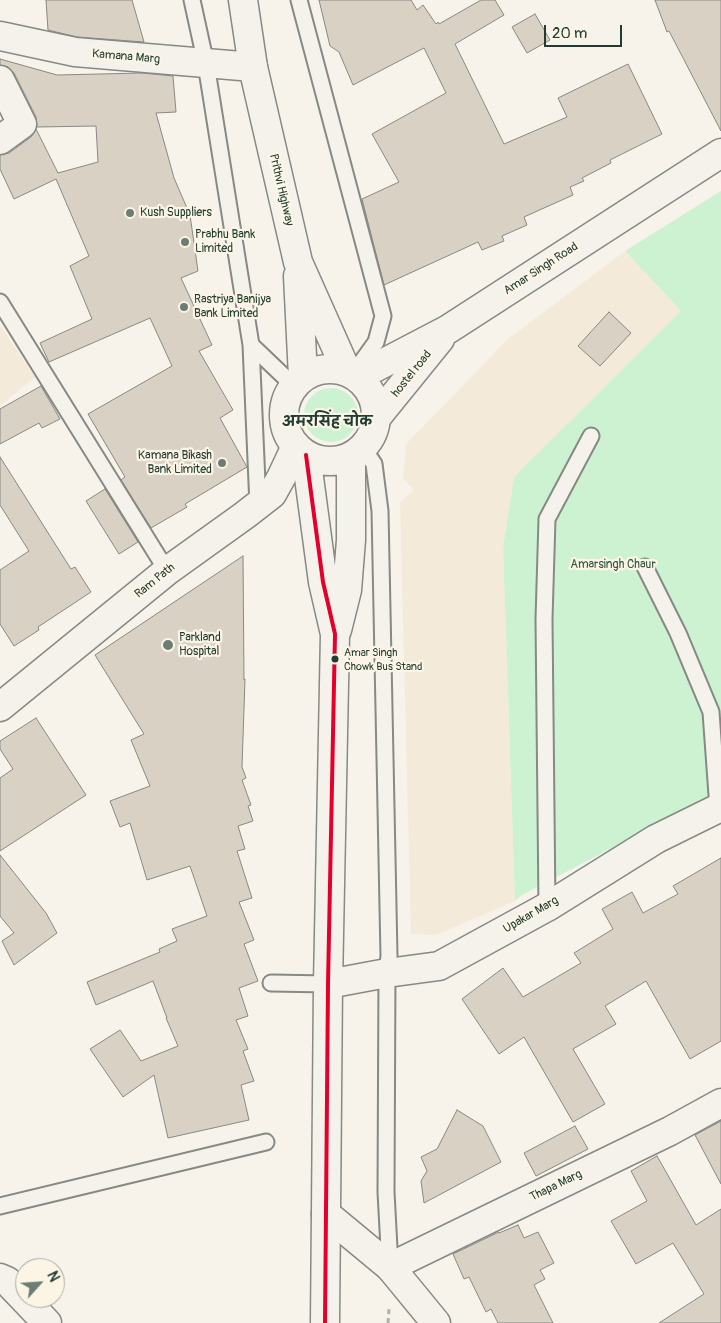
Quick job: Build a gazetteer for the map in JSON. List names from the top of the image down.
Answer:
{
  "streets": {
    "main road": [
      "Kamana Marg",
      "Prithvi Highway",
      "Amar Singh Road",
      "hostel road",
      "Ram Path",
      "Upakar Marg",
      "Thapa Marg"
    ]
  },
  "crossings": [
    ["Kamana Marg", "Prithvi Highway"],
    ["Prithvi Highway", "Amar Singh Road"],
    ["Prithvi Highway", "hostel road"],
    ["Prithvi Highway", "Ram Path"],
    ["Amar Singh Road", "hostel road"],
    ["Amar Singh Road", "Ram Path"],
    ["hostel road", "Ram Path"]
  ],
  "districts": ["अमरसिंह चोक"],
  "parks": ["Amarsingh Chaur"],
  "places": [
    "Kush Suppliers",
    "Prabhu Bank Limited",
    "Rastriya Banijya Bank Limited",
    "Kamana Bikash Bank Limited",
    "Parkland Hospital",
    "Amar Singh Chowk Bus Stand"
  ],
  "scale_bar": "20 m",
  "north": "top right"
}
